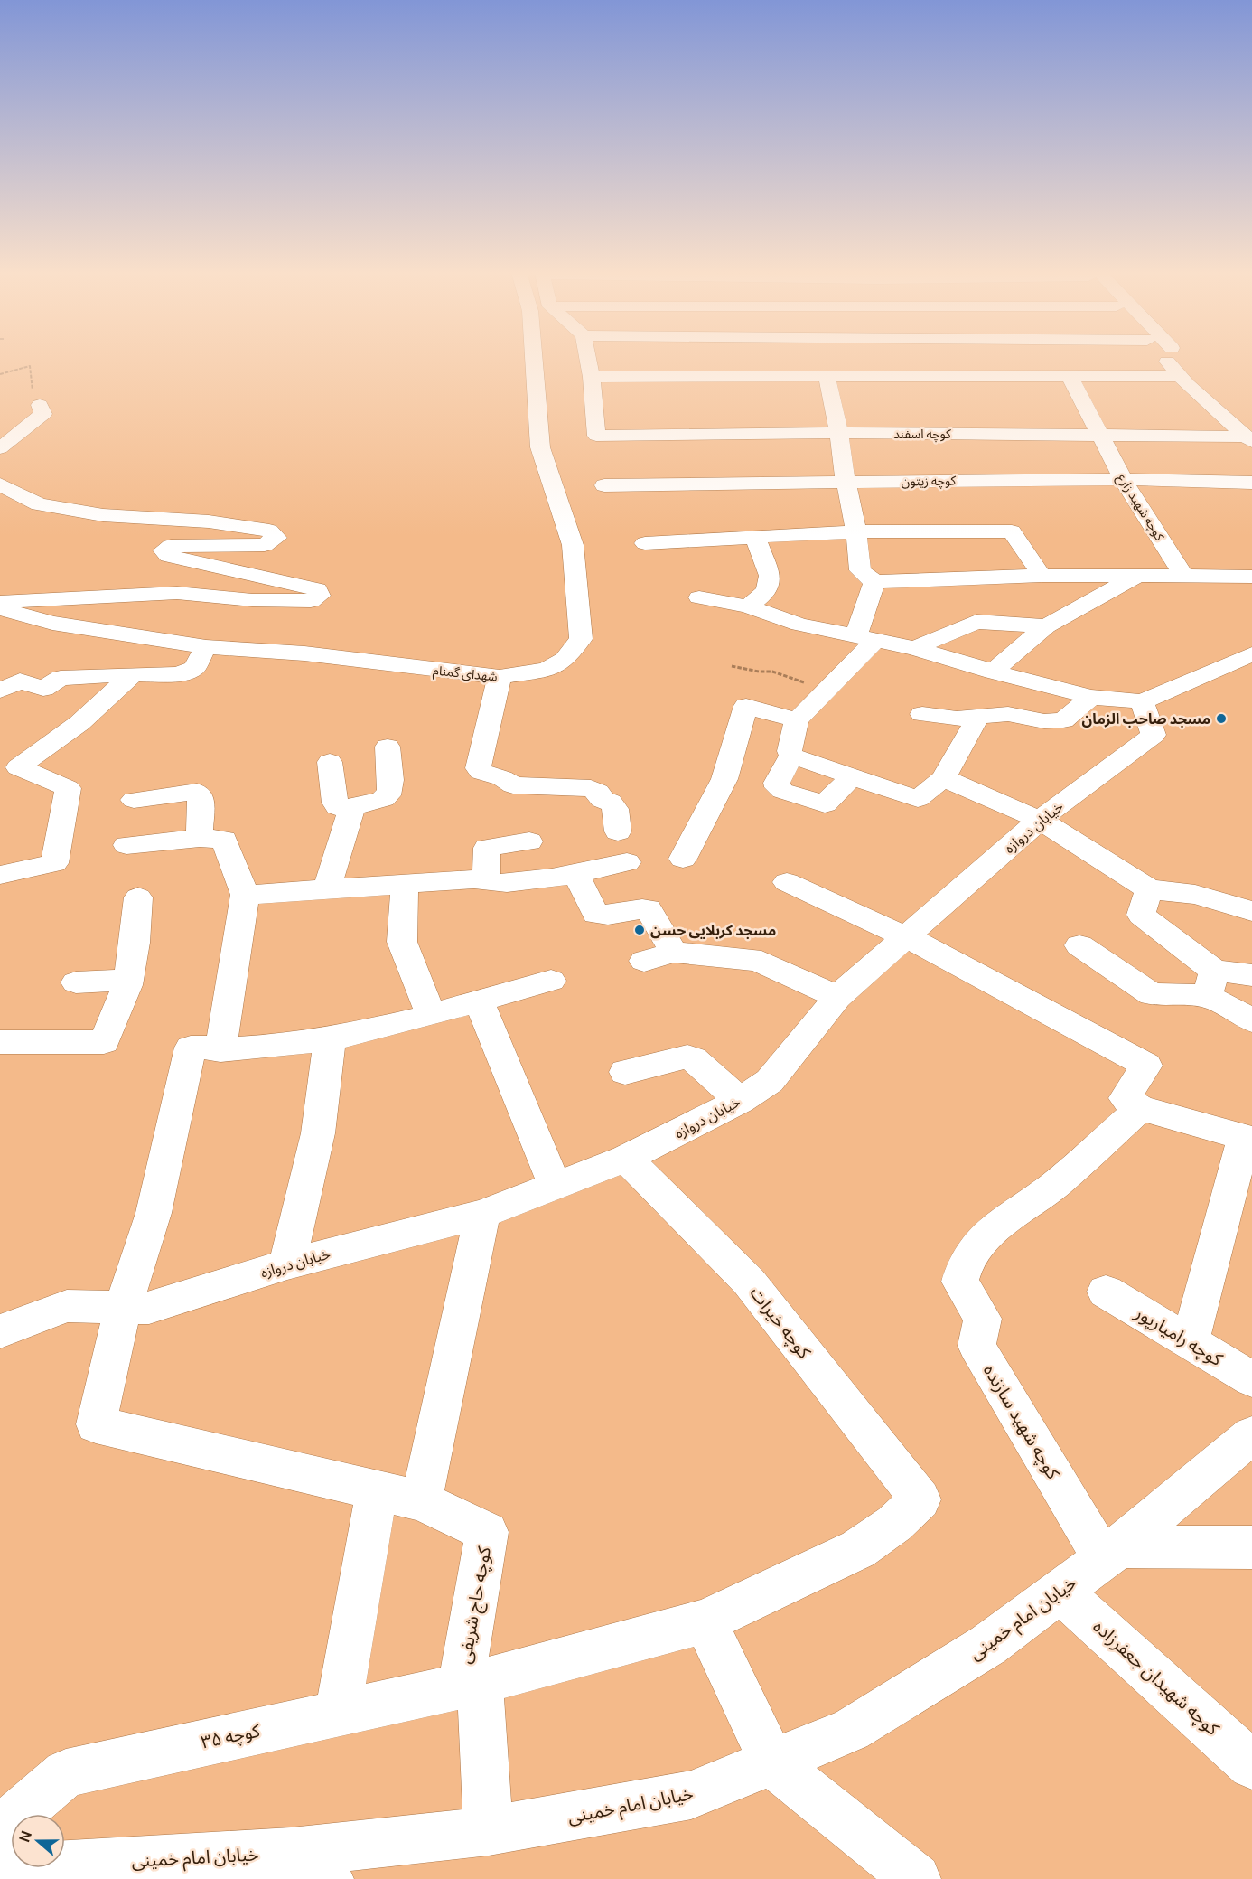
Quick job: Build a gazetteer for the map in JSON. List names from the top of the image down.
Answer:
{
  "streets": {
    "street": [
      "کوچه اسفند",
      "کوچه زیتون",
      "کوچه شهید زارع",
      "شهدای گمنام",
      "خیابان دروازه",
      "کوچه خیرات",
      "کوچه رامیارپور",
      "کوچه شهید سازنده",
      "کوچه حاج شریفی",
      "خیابان امام خمینی",
      "کوچه شهیدان جعفرزاده",
      "کوچه ۳۵"
    ]
  },
  "crossings": [
    ["کوچه اسفند", "کوچه شهید زارع"],
    ["کوچه زیتون", "کوچه شهید زارع"],
    ["خیابان دروازه", "کوچه خیرات"],
    ["کوچه خیرات", "کوچه ۳۵"],
    ["کوچه شهید سازنده", "خیابان امام خمینی"],
    ["کوچه حاج شریفی", "کوچه ۳۵"],
    ["خیابان امام خمینی", "کوچه شهیدان جعفرزاده"]
  ],
  "places": ["مسجد صاحب الزمان", "مسجد کربلایی حسن"],
  "north": "left"
}
